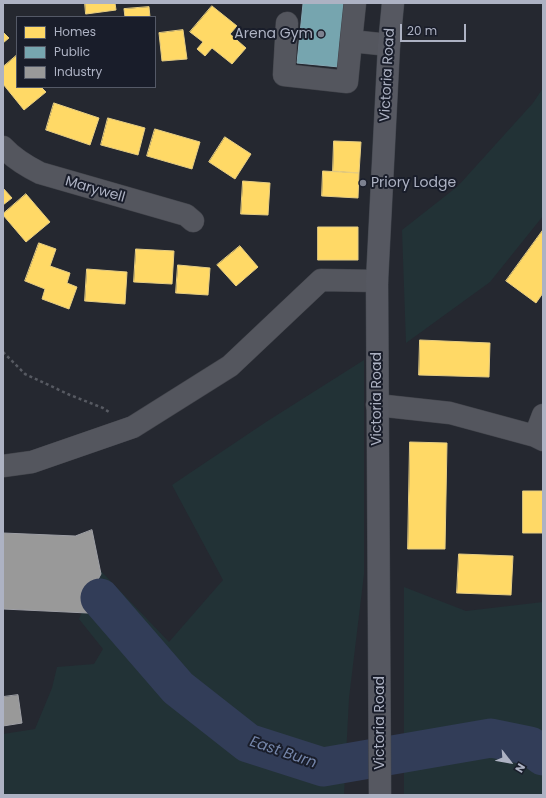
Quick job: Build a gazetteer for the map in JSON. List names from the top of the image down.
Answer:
{
  "streets": {
    "main road": ["Victoria Road"],
    "street": ["Marywell"]
  },
  "water": ["East Burn"],
  "places": ["Arena Gym", "Priory Lodge"],
  "legend": ["Homes", "Public", "Industry"],
  "scale_bar": "20 m",
  "north": "bottom right"
}
